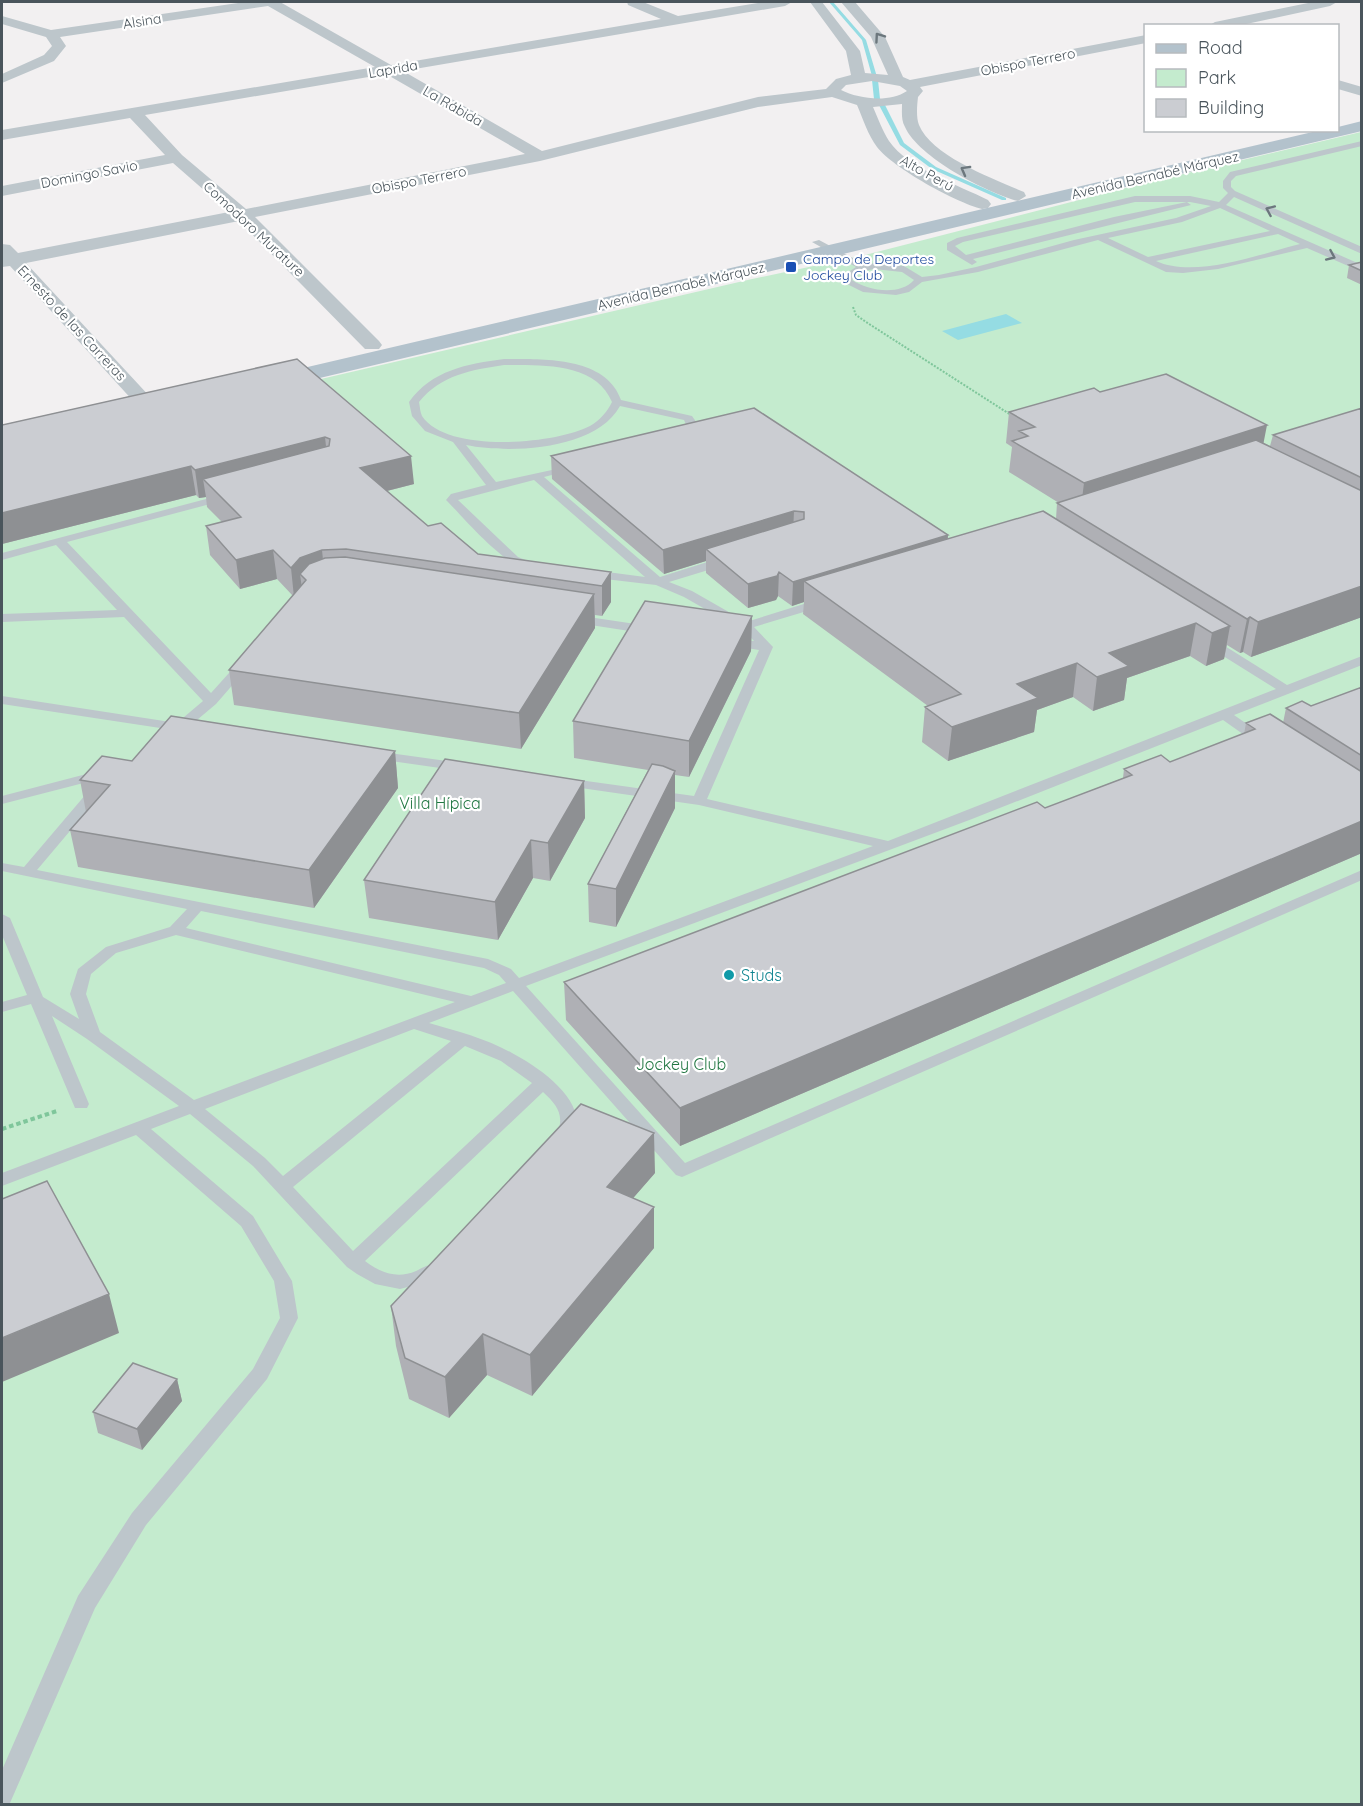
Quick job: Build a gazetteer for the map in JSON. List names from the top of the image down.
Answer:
{
  "streets": {
    "main road": ["Avenida Bernabé Márquez"],
    "street": [
      "Alsina",
      "Obispo Terrero",
      "Laprida",
      "La Rábida",
      "Alto Perú",
      "Domingo Savio",
      "Comodoro Murature",
      "Ernesto de las Carreras"
    ]
  },
  "crossings": [
    ["Alsina", "La Rábida"],
    ["Obispo Terrero", "La Rábida"],
    ["Obispo Terrero", "Alto Perú"],
    ["Obispo Terrero", "Comodoro Murature"],
    ["Obispo Terrero", "Ernesto de las Carreras"],
    ["Laprida", "La Rábida"],
    ["Laprida", "Comodoro Murature"],
    ["Alto Perú", "Avenida Bernabé Márquez"],
    ["Domingo Savio", "Comodoro Murature"],
    ["Avenida Bernabé Márquez", "Comodoro Murature"]
  ],
  "parks": ["Villa Hípica", "Jockey Club"],
  "places": {
    "transit": ["Campo de Deportes Jockey Club"],
    "other": ["Studs"]
  },
  "legend": ["Road", "Park", "Building"]
}
